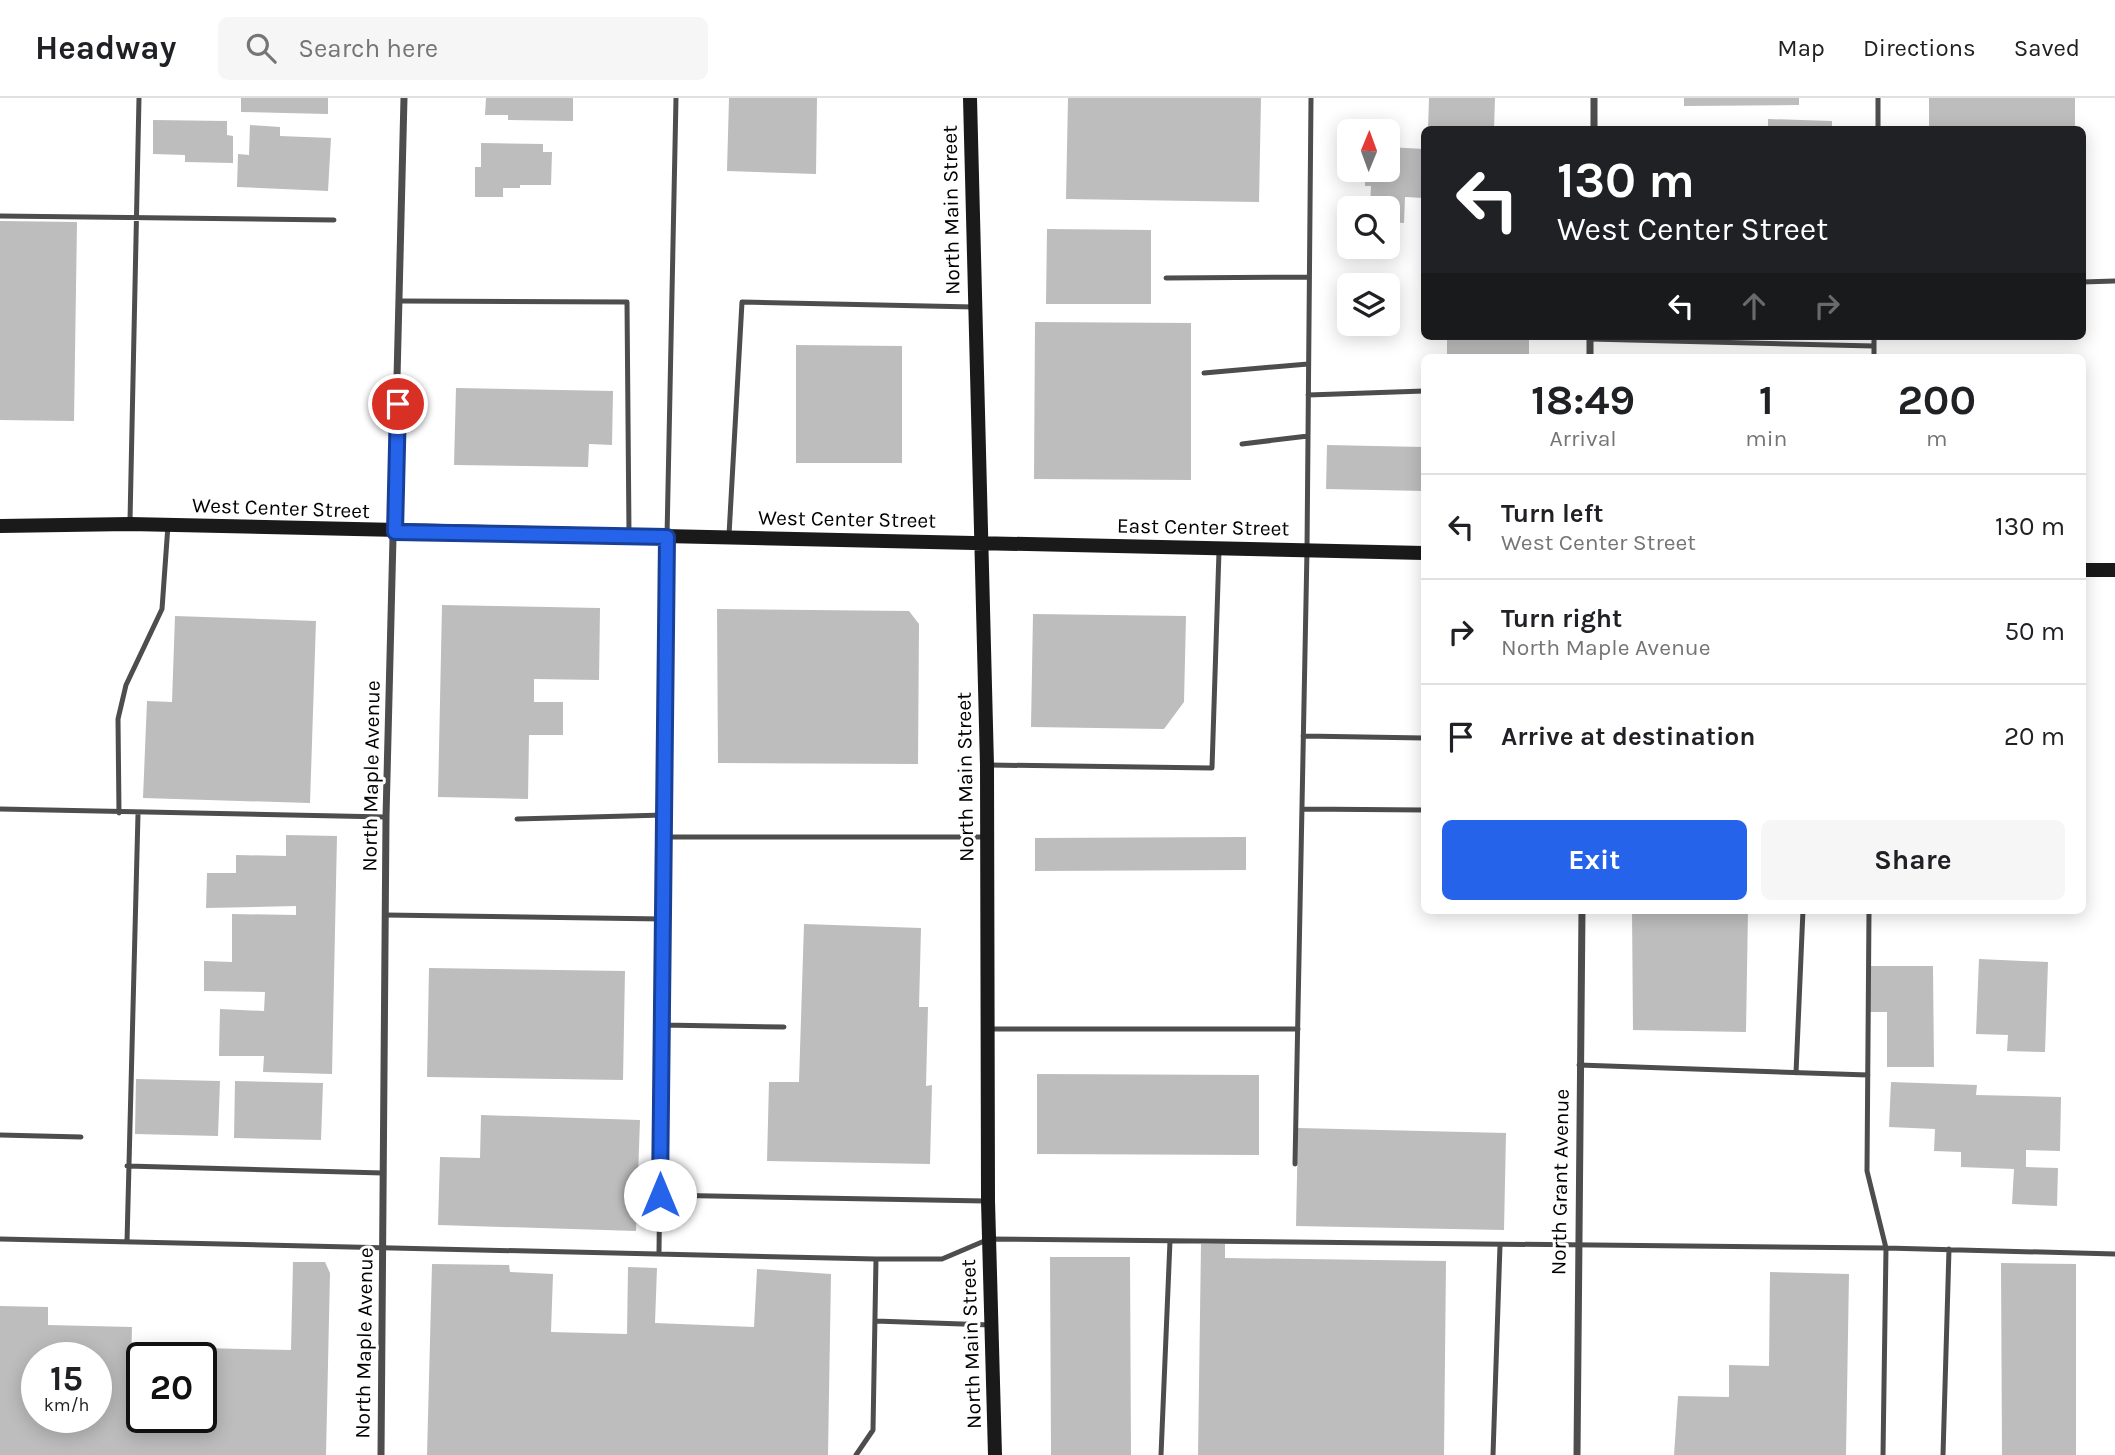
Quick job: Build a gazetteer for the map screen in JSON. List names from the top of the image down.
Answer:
{
  "streets": {
    "street": [
      "North Main Street",
      "West Center Street",
      "East Center Street",
      "North Maple Avenue",
      "North Grant Avenue"
    ]
  },
  "crossings": [
    ["North Main Street", "West Center Street"],
    ["North Main Street", "East Center Street"],
    ["West Center Street", "East Center Street"],
    ["West Center Street", "North Maple Avenue"]
  ],
  "north": "top",
  "page": {
    "header": "Headway",
    "search": "Search here",
    "nav": ["Map", "Directions", "Saved"],
    "turn": ["130 m", "West Center Street"],
    "eta": [
      "18:49",
      "Arrival",
      "1",
      "min",
      "200",
      "m"
    ],
    "list": [
      {
        "name": "Turn left",
        "note": "West Center Street",
        "value": "130 m"
      },
      {
        "name": "Turn right",
        "note": "North Maple Avenue",
        "value": "50 m"
      },
      {
        "name": "Arrive at destination",
        "value": "20 m"
      }
    ],
    "buttons": ["Exit", "Share"],
    "speed": "15 km/h",
    "limit": "20"
  }
}
